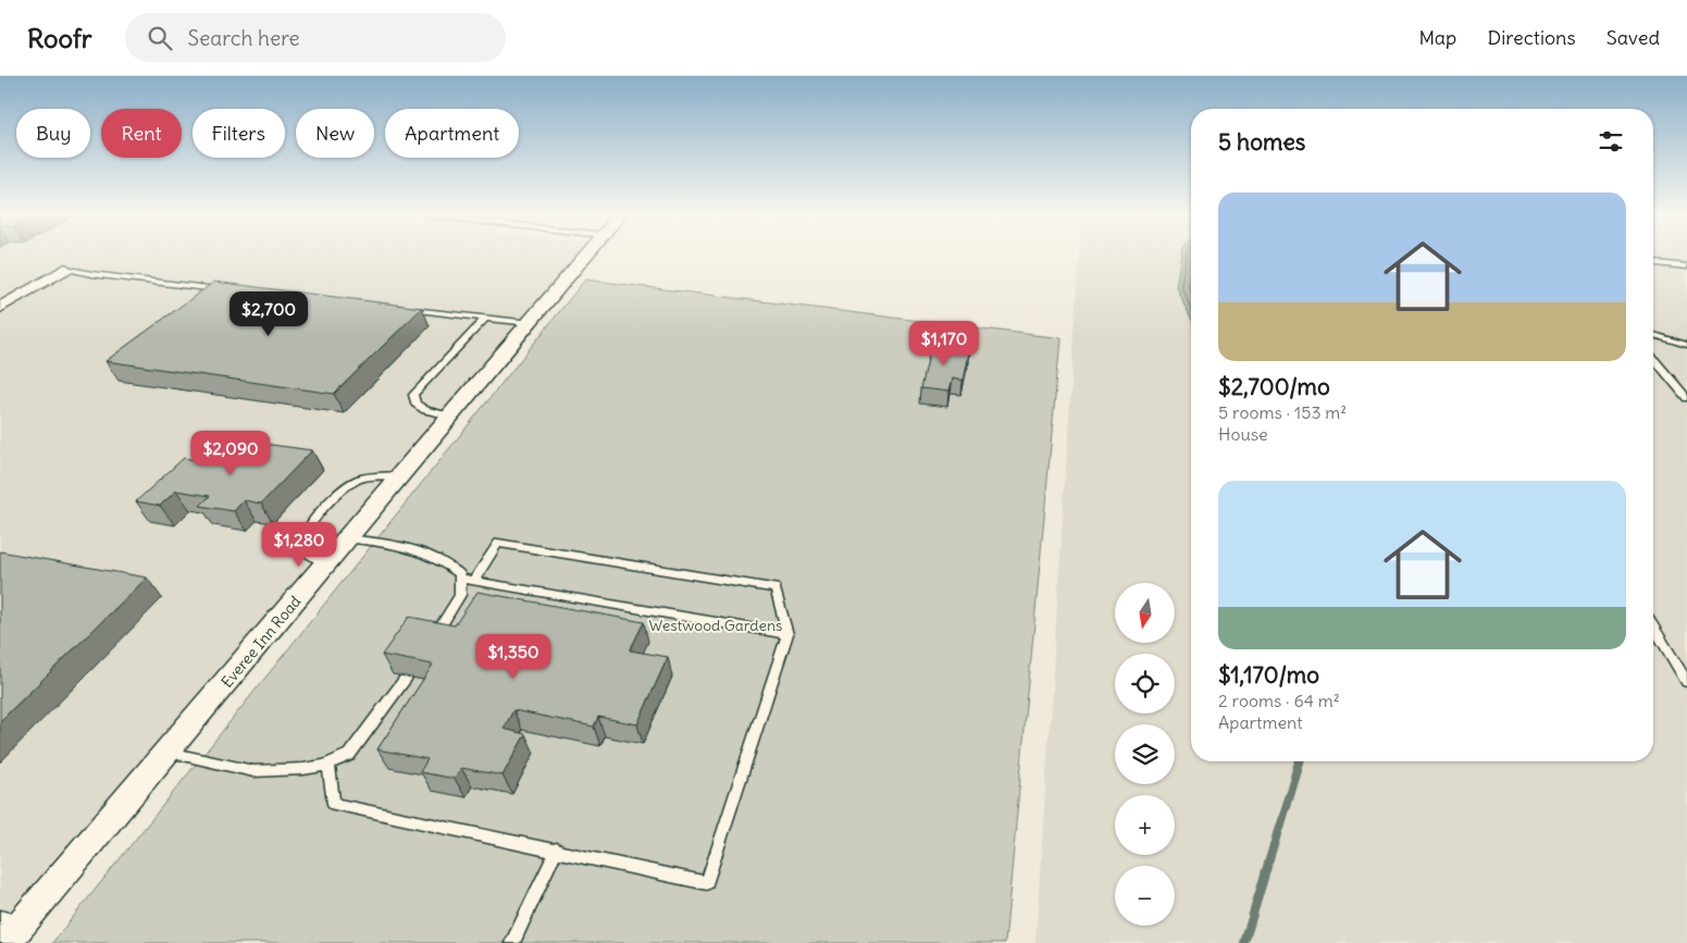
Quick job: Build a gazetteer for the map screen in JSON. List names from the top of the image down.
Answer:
{
  "streets": {
    "street": ["Everee Inn Road"]
  },
  "parks": ["Westwood Gardens"],
  "north": "bottom",
  "page": {
    "header": "Roofr",
    "search": "Search here",
    "nav": ["Map", "Directions", "Saved"],
    "chip": [
      "Buy",
      "Rent",
      "Filters",
      "New",
      "Apartment"
    ],
    "heading": "5 homes",
    "list": [
      {
        "name": "$2,700/mo",
        "note": "5 rooms · 153 m² · House"
      },
      {
        "name": "$1,170/mo",
        "note": "2 rooms · 64 m² · Apartment"
      }
    ],
    "price": [
      "$2,700",
      "$1,170",
      "$2,090",
      "$1,280",
      "$1,350"
    ],
    "map_buttons": ["+", "−"]
  }
}
